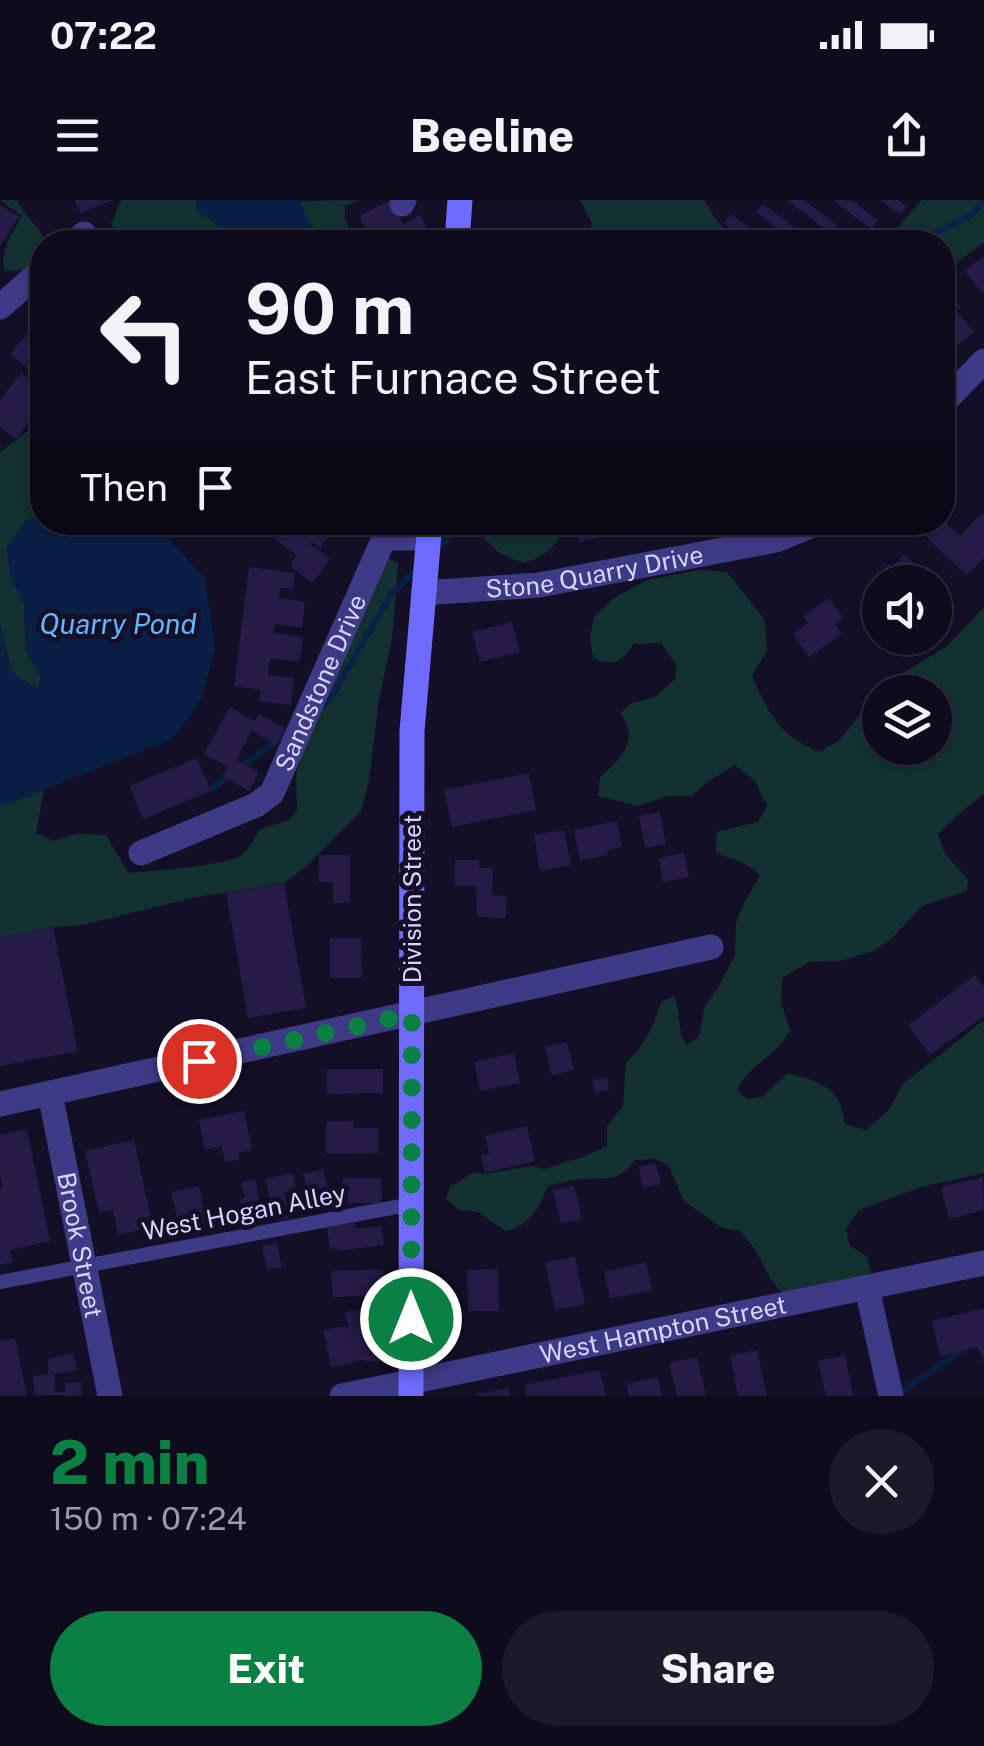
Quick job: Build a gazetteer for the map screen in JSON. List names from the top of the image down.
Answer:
{
  "streets": {
    "street": [
      "Stone Quarry Drive",
      "Sandstone Drive",
      "Division Street",
      "Brook Street",
      "West Hampton Street"
    ],
    "lane": ["West Hogan Alley"]
  },
  "crossings": [
    ["Stone Quarry Drive", "Division Street"],
    ["Division Street", "West Hogan Alley"],
    ["Division Street", "West Hampton Street"],
    ["West Hogan Alley", "Brook Street"]
  ],
  "water": ["Quarry Pond"],
  "page": {
    "status": "07:22",
    "header": "Beeline",
    "turn": ["90 m", "East Furnace Street"],
    "then": "Then",
    "heading": ["2 min", "150 m · 07:24"],
    "buttons": ["Exit", "Share"]
  }
}
